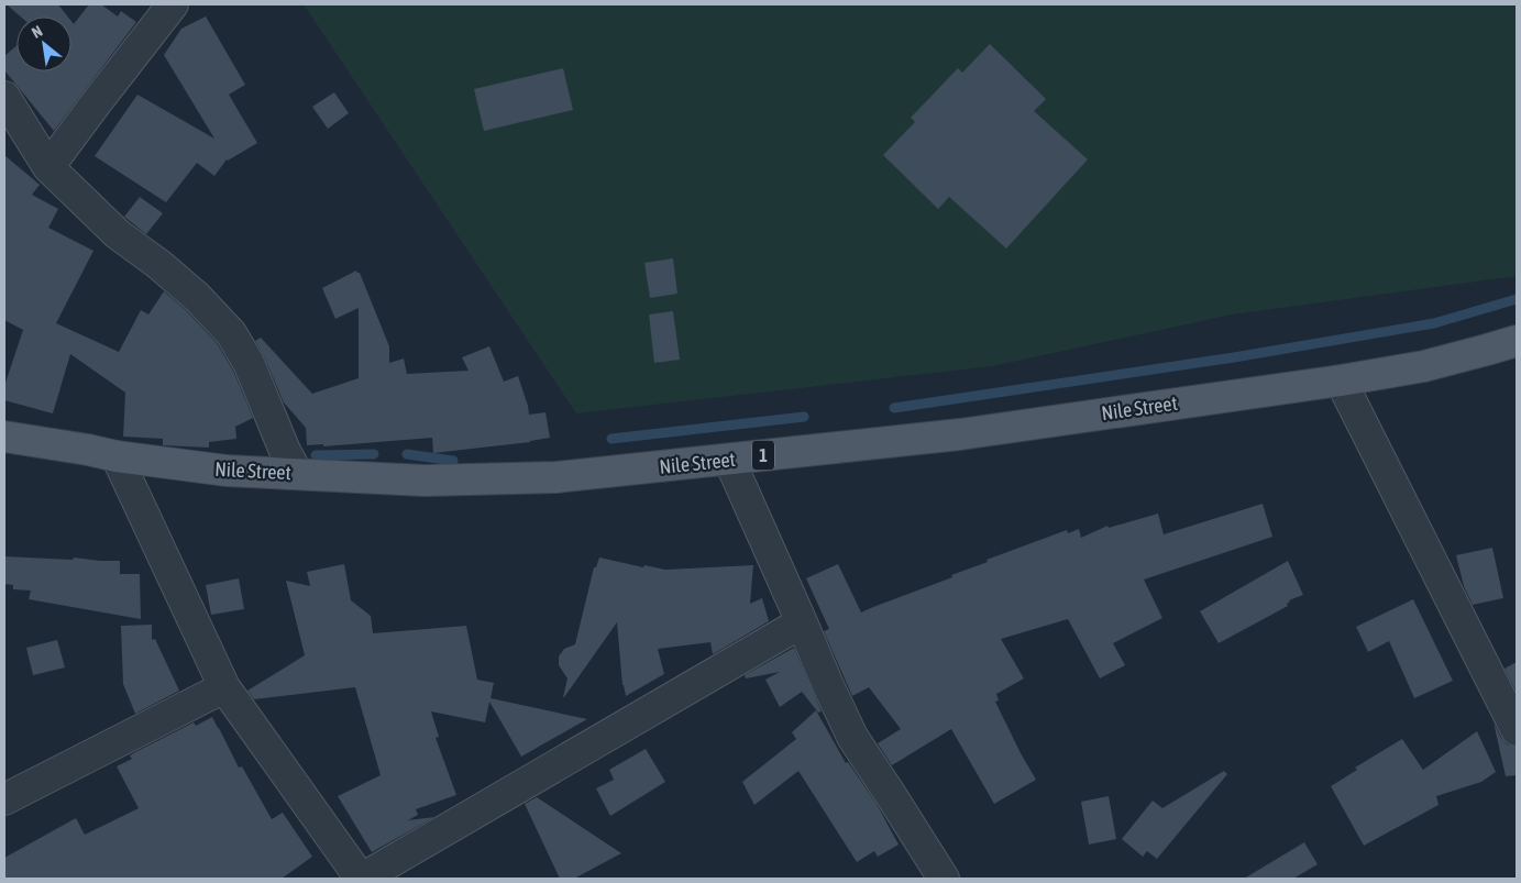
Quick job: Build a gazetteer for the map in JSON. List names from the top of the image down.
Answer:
{
  "streets": {
    "main road": ["Nile Street", "1"]
  },
  "north": "top left"
}
